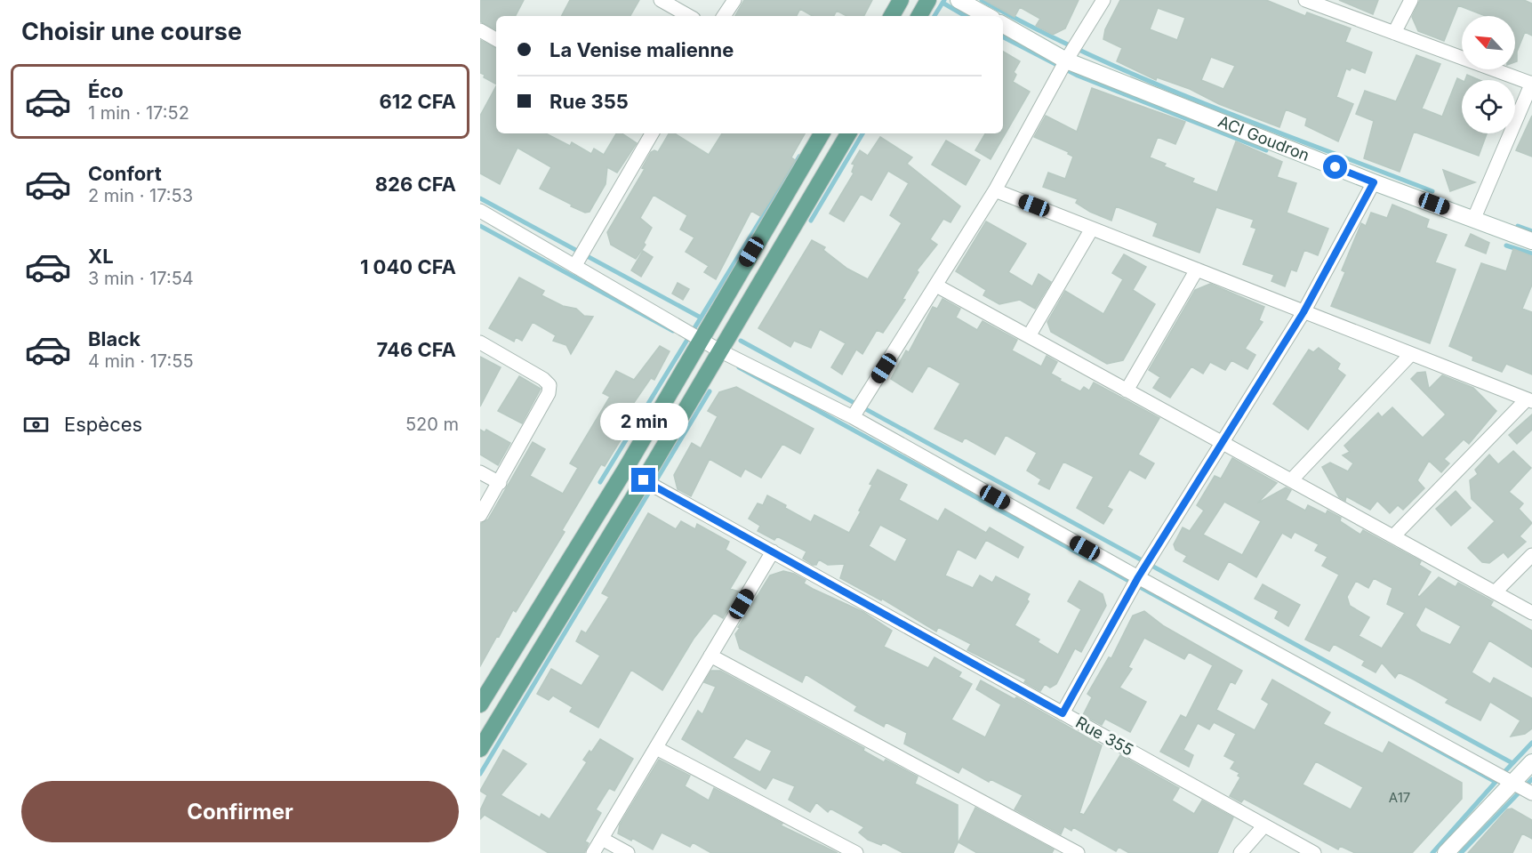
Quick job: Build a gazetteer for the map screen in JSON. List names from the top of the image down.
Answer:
{
  "streets": {
    "street": ["ACI Goudron", "Rue 355"]
  },
  "house_numbers": ["A17"],
  "north": "top left",
  "page": {
    "heading": "Choisir une course",
    "banner": ["La Venise malienne", "Rue 355"],
    "list": [
      {
        "name": "Éco",
        "note": "1 min · 17:52",
        "value": "612 CFA"
      },
      {
        "name": "Confort",
        "note": "2 min · 17:53",
        "value": "826 CFA"
      },
      {
        "name": "XL",
        "note": "3 min · 17:54",
        "value": "1 040 CFA"
      },
      {
        "name": "Black",
        "note": "4 min · 17:55",
        "value": "746 CFA"
      }
    ],
    "pay": ["Espèces", "520 m"],
    "bubble": "2 min",
    "buttons": "Confirmer"
  }
}
